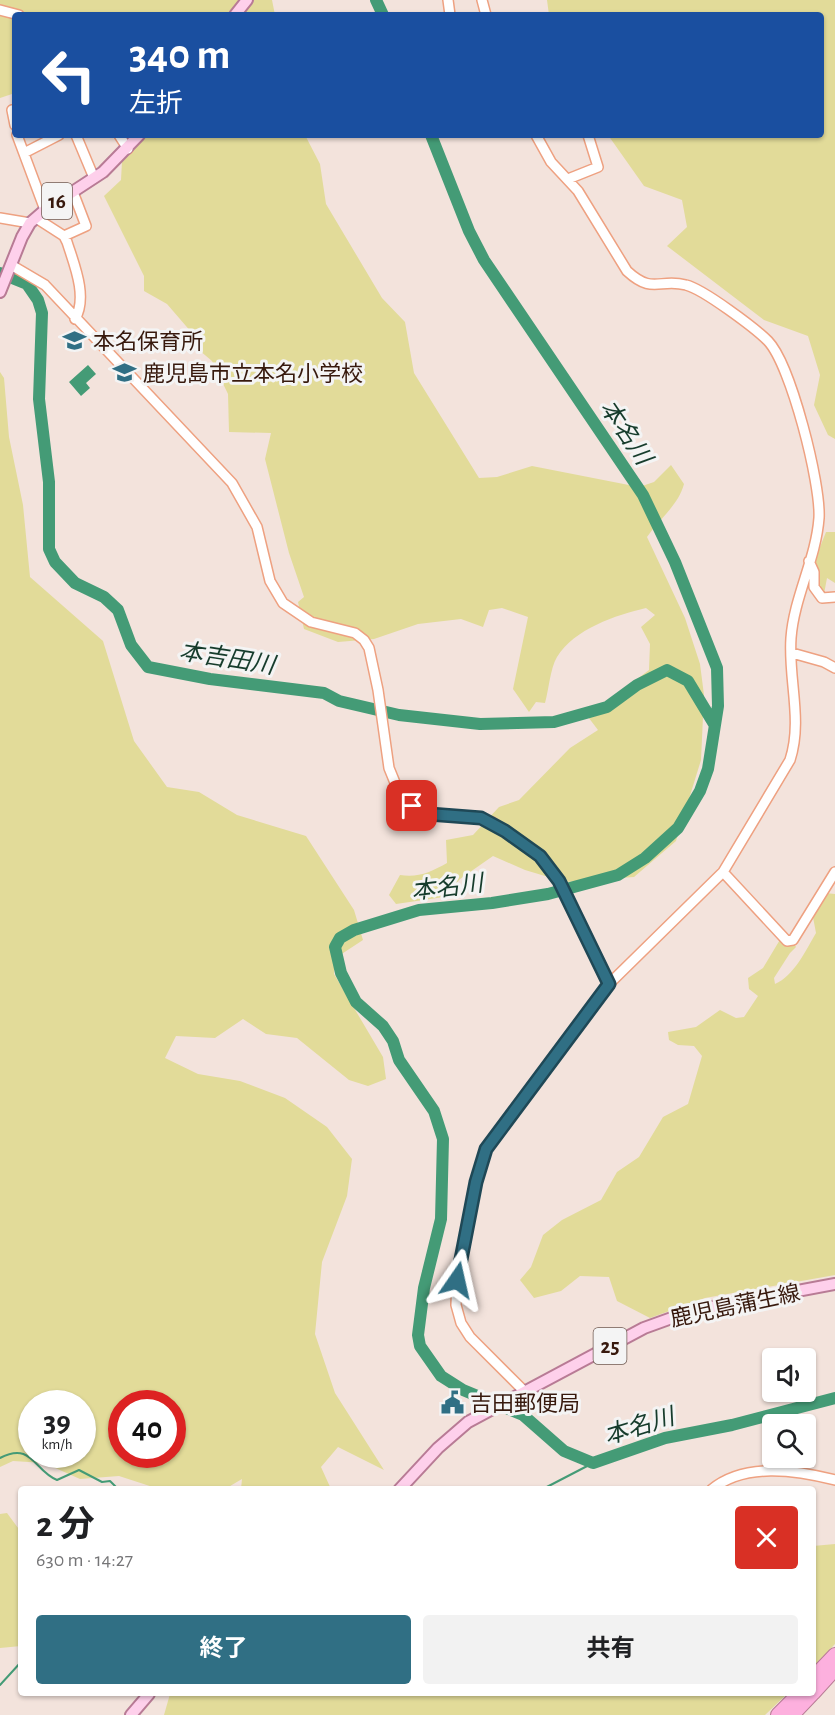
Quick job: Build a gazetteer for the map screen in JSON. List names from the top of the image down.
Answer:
{
  "streets": {
    "main road": ["16", "鹿児島蒲生線", "25"]
  },
  "water": ["本名川", "本吉田川"],
  "places": {
    "school or university": ["本名保育所", "鹿児島市立本名小学校"],
    "public building": ["吉田郵便局"]
  },
  "page": {
    "turn": ["340 m", "左折"],
    "speed": "39 km/h",
    "limit": "40",
    "heading": ["2 分", "630 m · 14:27"],
    "buttons": ["終了", "共有"]
  }
}
